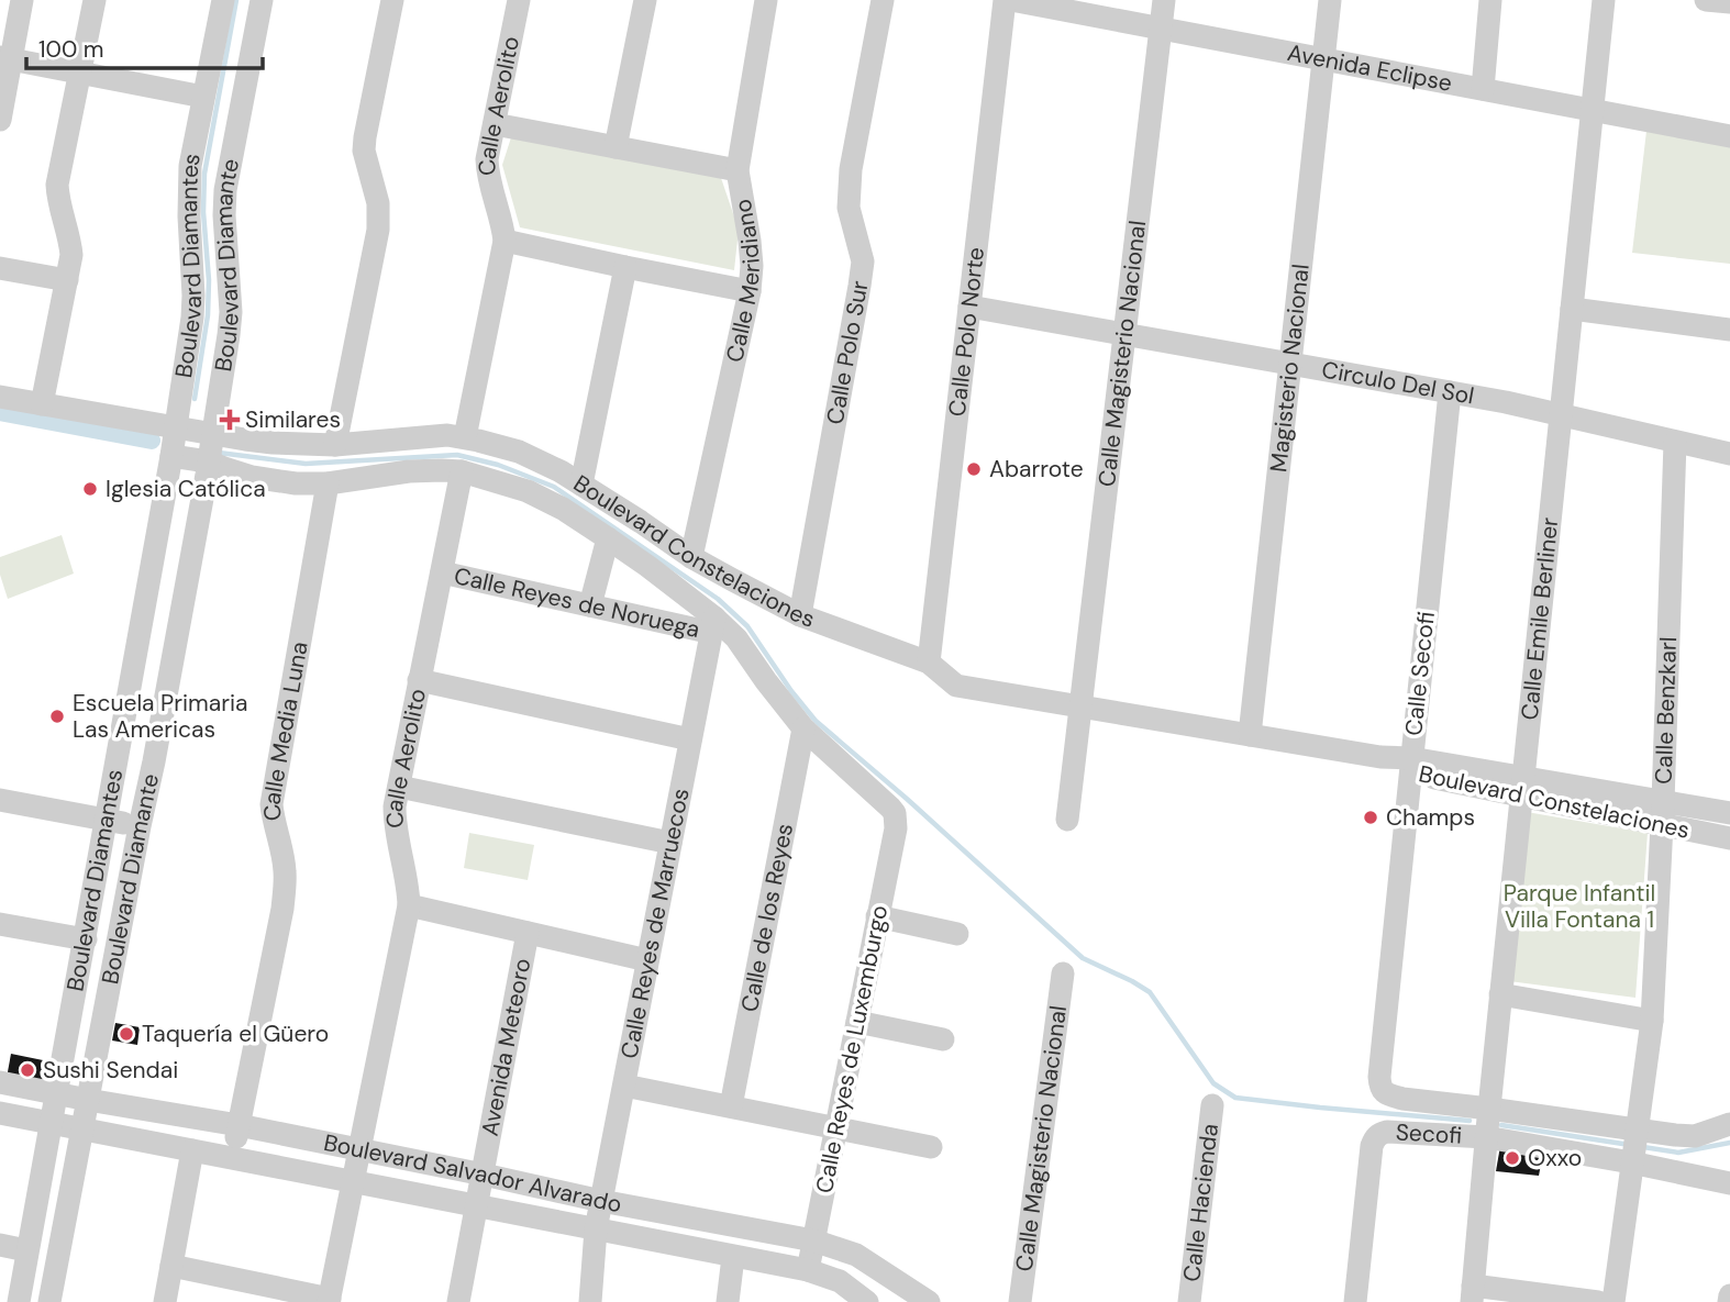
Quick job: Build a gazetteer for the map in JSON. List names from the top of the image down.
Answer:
{
  "streets": {
    "street": [
      "Avenida Eclipse",
      "Calle Aerolito",
      "Boulevard Diamantes",
      "Boulevard Diamante",
      "Calle Meridiano",
      "Calle Polo Norte",
      "Calle Polo Sur",
      "Calle Magisterio Nacional",
      "Magisterio Nacional",
      "Circulo Del Sol",
      "Boulevard Constelaciones",
      "Calle Reyes de Noruega",
      "Calle Emile Berliner",
      "Calle Secofi",
      "Calle Benzkarl",
      "Calle Media Luna",
      "Calle de los Reyes",
      "Calle Reyes de Marruecos",
      "Avenida Meteoro",
      "Calle Reyes de Luxemburgo",
      "Secofi",
      "Boulevard Salvador Alvarado",
      "Calle Hacienda"
    ]
  },
  "crossings": [
    ["Avenida Eclipse", "Calle Magisterio Nacional"],
    ["Avenida Eclipse", "Magisterio Nacional"],
    ["Avenida Eclipse", "Calle Emile Berliner"],
    ["Calle Aerolito", "Boulevard Constelaciones"],
    ["Calle Aerolito", "Calle Reyes de Noruega"],
    ["Calle Aerolito", "Boulevard Salvador Alvarado"],
    ["Boulevard Diamantes", "Boulevard Constelaciones"],
    ["Boulevard Diamantes", "Boulevard Salvador Alvarado"],
    ["Boulevard Diamante", "Boulevard Constelaciones"],
    ["Boulevard Diamante", "Boulevard Salvador Alvarado"],
    ["Calle Meridiano", "Boulevard Constelaciones"],
    ["Calle Polo Norte", "Circulo Del Sol"],
    ["Calle Polo Norte", "Boulevard Constelaciones"],
    ["Calle Polo Sur", "Boulevard Constelaciones"],
    ["Calle Magisterio Nacional", "Circulo Del Sol"],
    ["Calle Magisterio Nacional", "Boulevard Constelaciones"],
    ["Magisterio Nacional", "Circulo Del Sol"],
    ["Magisterio Nacional", "Boulevard Constelaciones"],
    ["Circulo Del Sol", "Calle Emile Berliner"],
    ["Circulo Del Sol", "Calle Secofi"],
    ["Circulo Del Sol", "Calle Benzkarl"],
    ["Boulevard Constelaciones", "Calle Reyes de Noruega"],
    ["Boulevard Constelaciones", "Calle Emile Berliner"],
    ["Boulevard Constelaciones", "Calle Secofi"],
    ["Boulevard Constelaciones", "Calle Benzkarl"],
    ["Boulevard Constelaciones", "Calle Media Luna"],
    ["Boulevard Constelaciones", "Calle de los Reyes"],
    ["Boulevard Constelaciones", "Calle Reyes de Marruecos"],
    ["Boulevard Constelaciones", "Calle Reyes de Luxemburgo"],
    ["Calle Reyes de Noruega", "Calle Reyes de Marruecos"],
    ["Calle Emile Berliner", "Secofi"],
    ["Calle Secofi", "Secofi"],
    ["Calle Media Luna", "Boulevard Salvador Alvarado"],
    ["Calle Reyes de Marruecos", "Boulevard Salvador Alvarado"],
    ["Avenida Meteoro", "Boulevard Salvador Alvarado"],
    ["Calle Reyes de Luxemburgo", "Boulevard Salvador Alvarado"]
  ],
  "parks": ["Parque Infantil Villa Fontana 1"],
  "places": {
    "health": ["Similares"],
    "other": [
      "Abarrote",
      "Iglesia Católica",
      "Escuela Primaria Las Americas",
      "Champs",
      "Taquería el Güero",
      "Sushi Sendai",
      "Oxxo"
    ]
  },
  "scale_bar": "100 m"
}
